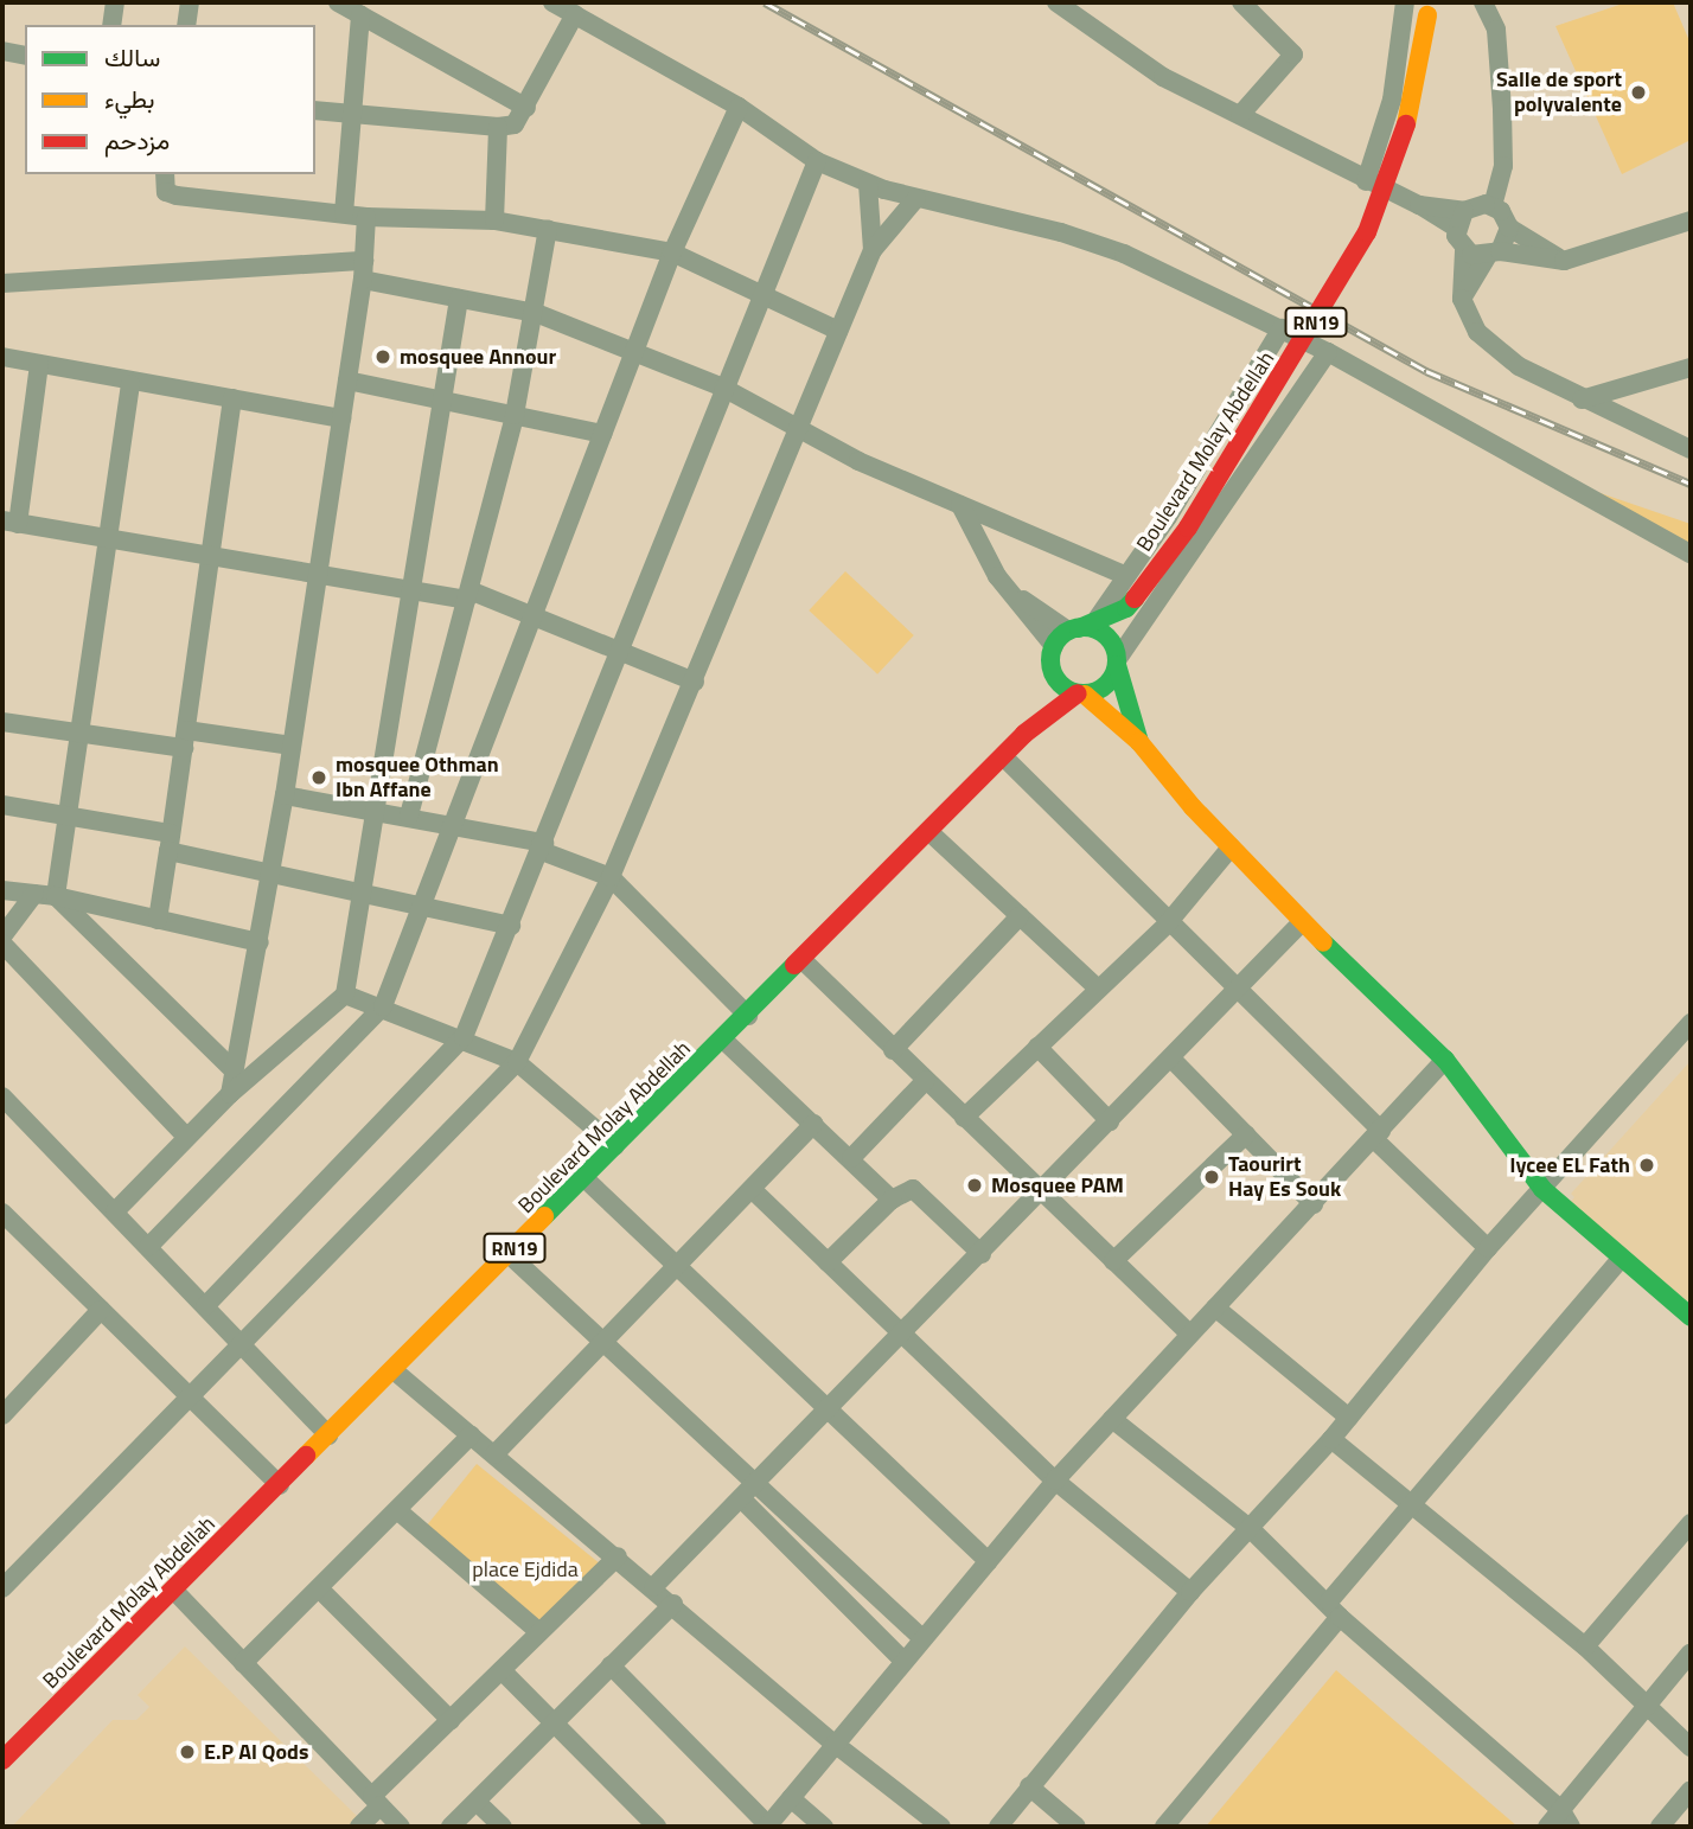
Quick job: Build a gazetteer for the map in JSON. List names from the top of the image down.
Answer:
{
  "streets": {
    "main road": ["RN19", "Boulevard Molay Abdellah"]
  },
  "crossings": [
    ["RN19", "Boulevard Molay Abdellah"]
  ],
  "parks": ["place Ejdida"],
  "places": [
    "Salle de sport polyvalente",
    "mosquee Annour",
    "mosquee Othman Ibn Affane",
    "lycee EL Fath",
    "Taourirt Hay Es Souk",
    "Mosquee PAM",
    "E.P Al Qods"
  ],
  "legend": ["سالك", "بطيء", "مزدحم"]
}
